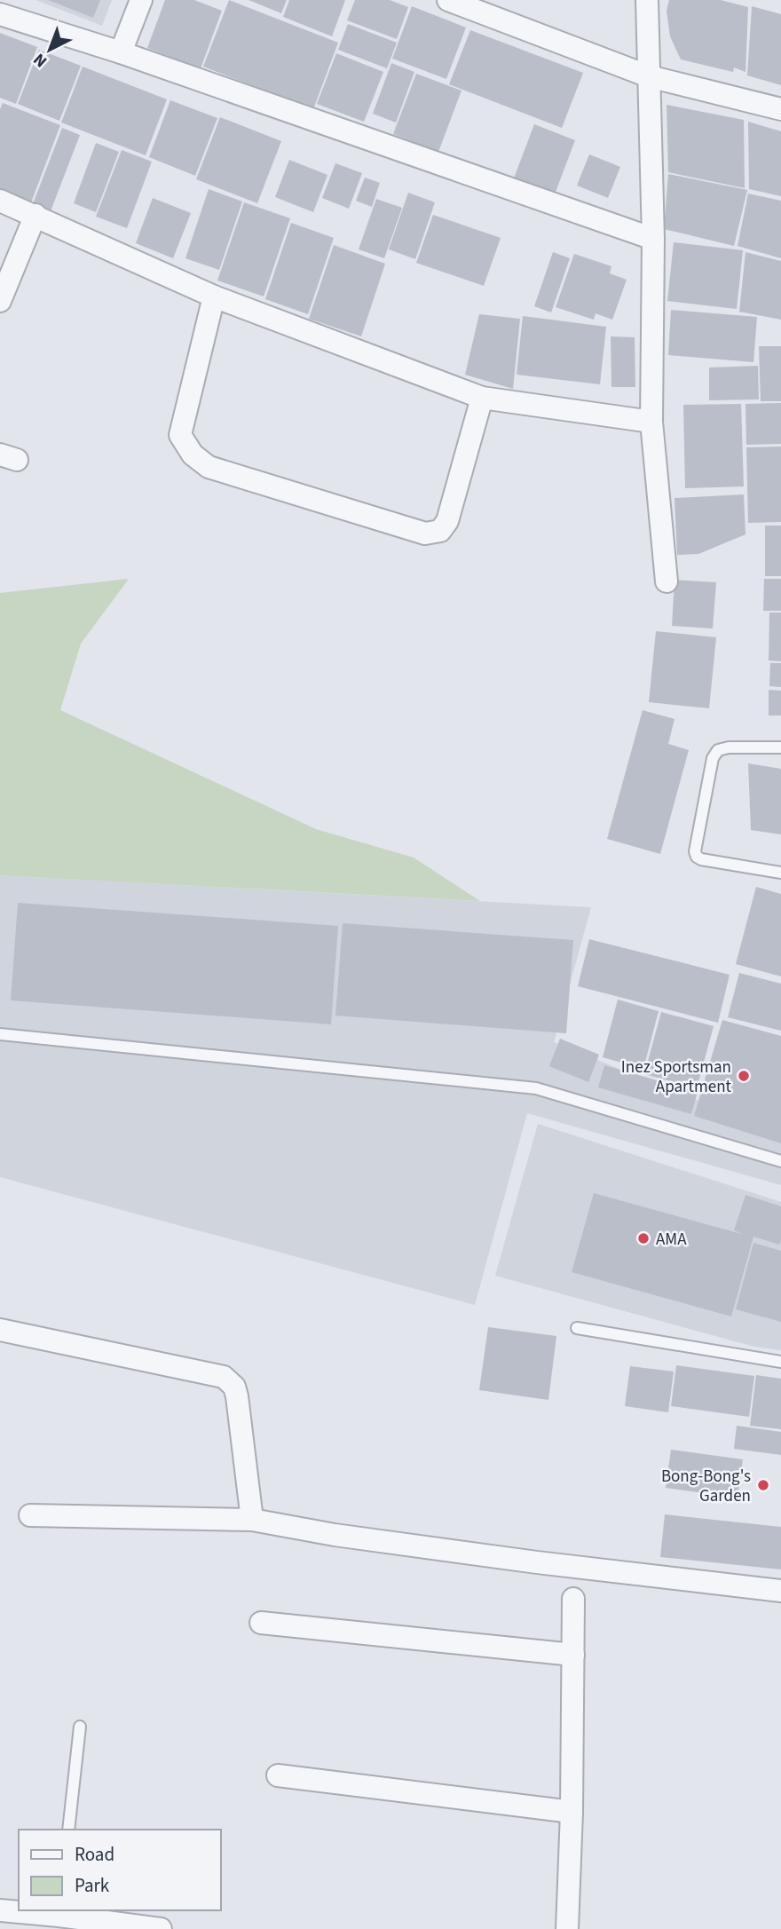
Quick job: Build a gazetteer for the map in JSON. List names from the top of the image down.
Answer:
{
  "places": ["Inez Sportsman Apartment", "AMA", "Bong-Bong's Garden"],
  "legend": ["Road", "Park"],
  "north": "bottom left"
}
